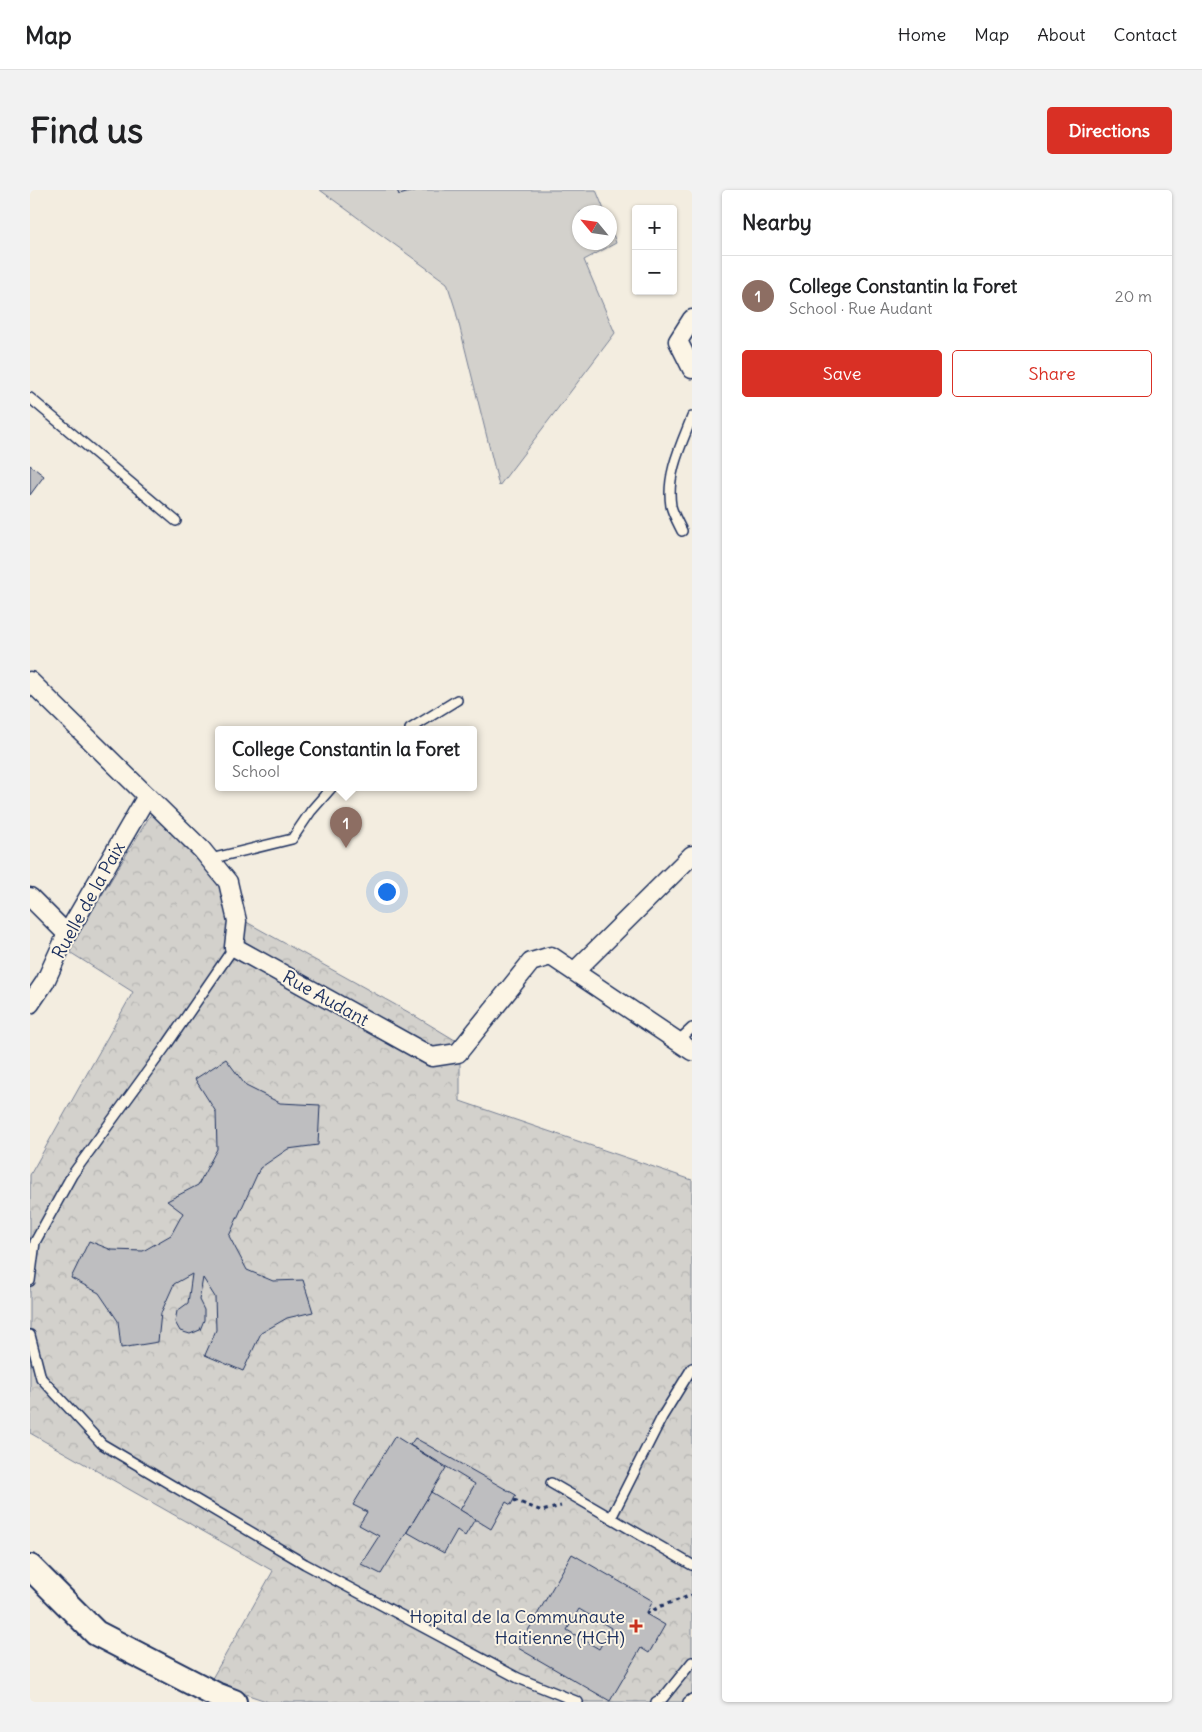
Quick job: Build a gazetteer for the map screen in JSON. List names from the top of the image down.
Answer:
{
  "streets": {
    "street": ["Ruelle de la Paix", "Rue Audant"]
  },
  "places": {
    "health": ["Hopital de la Communaute Haitienne (HCH)"]
  },
  "north": "top left",
  "page": {
    "header": "Map",
    "nav": [
      "Home",
      "Map",
      "About",
      "Contact"
    ],
    "buttons": [
      "Directions",
      ["Save", "Share"]
    ],
    "title": "Find us",
    "heading": "Nearby",
    "map_buttons": ["+", "−"],
    "list": [
      {
        "mark": "1",
        "name": "College Constantin la Foret",
        "note": "School · Rue Audant",
        "value": "20 m"
      }
    ],
    "popup": ["College Constantin la Foret", "School"],
    "pins": "1"
  }
}
